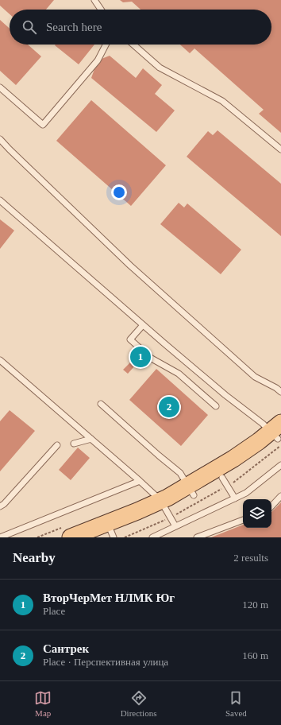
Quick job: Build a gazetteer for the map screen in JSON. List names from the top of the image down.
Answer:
{
  "page": {
    "search": "Search here",
    "pins": ["1", "2"],
    "heading": ["Nearby", "2 results"],
    "list": [
      {
        "mark": "1",
        "name": "ВторЧерМет НЛМК Юг",
        "note": "Place",
        "value": "120 m"
      },
      {
        "mark": "2",
        "name": "Сантрек",
        "note": "Place · Перспективная улица",
        "value": "160 m"
      }
    ],
    "nav": ["Map", "Directions", "Saved"]
  }
}
